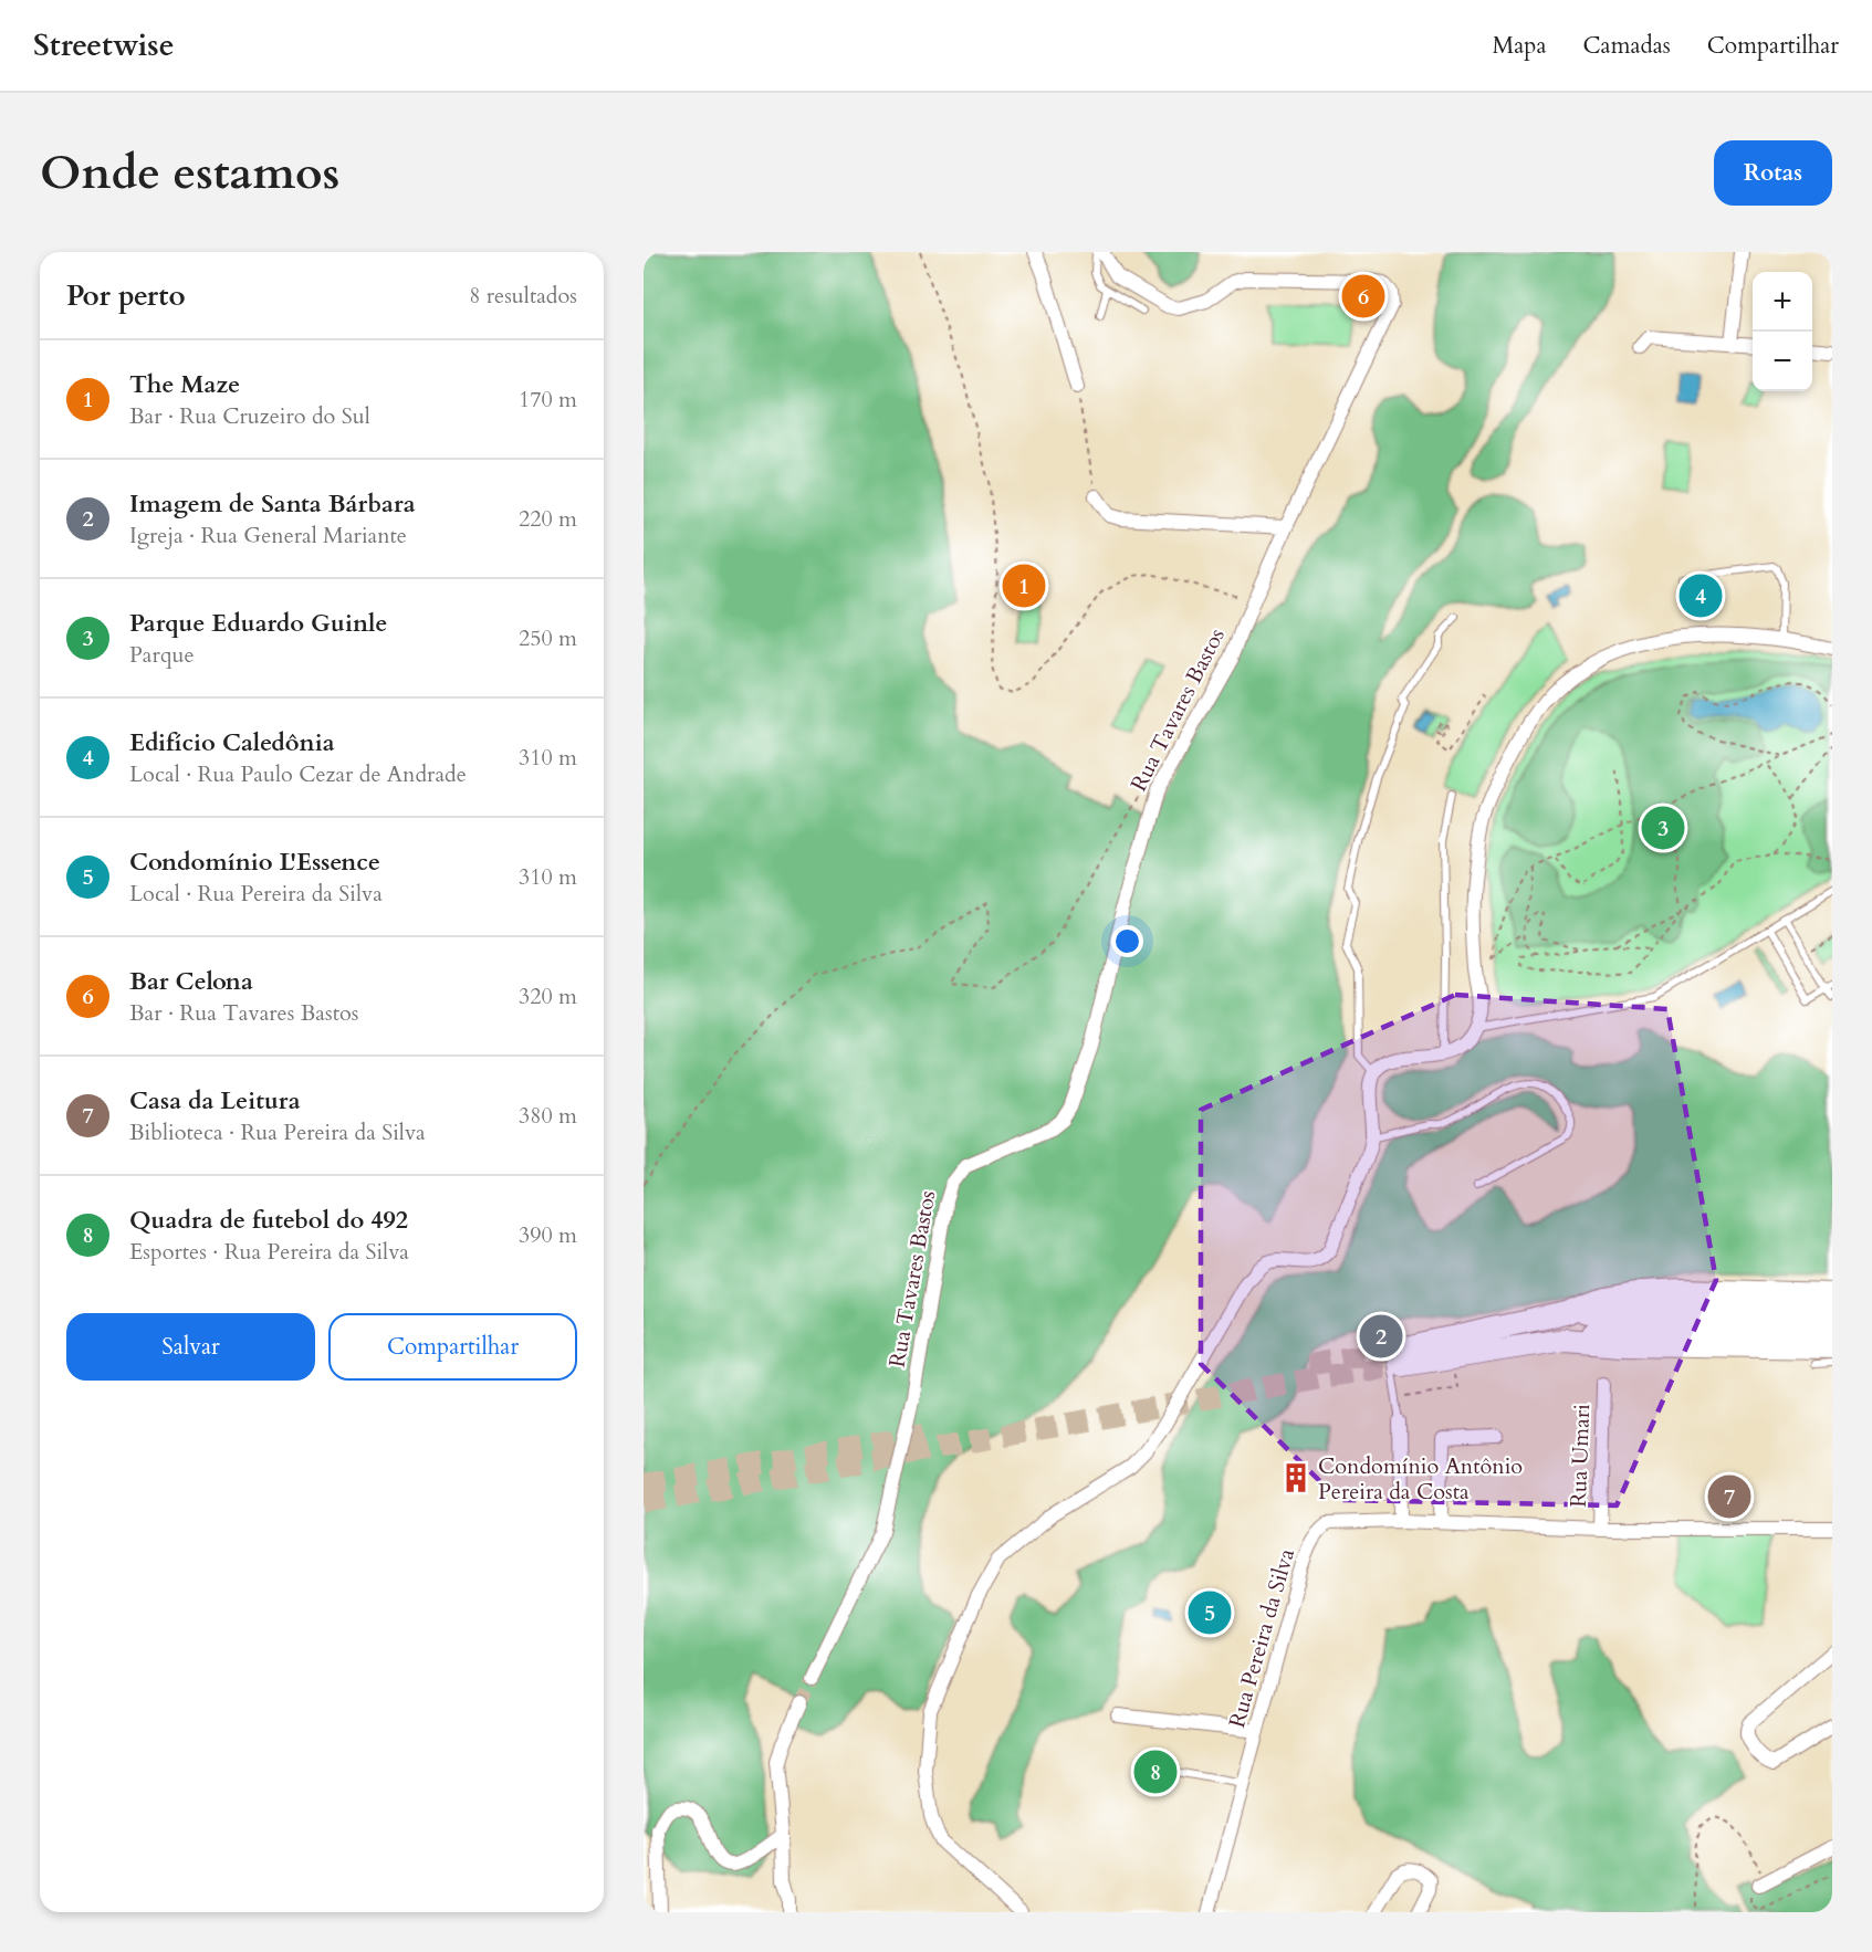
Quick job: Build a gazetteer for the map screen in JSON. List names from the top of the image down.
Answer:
{
  "streets": {
    "street": ["Rua Tavares Bastos", "Rua Umari", "Rua Pereira da Silva"]
  },
  "crossings": [
    ["Rua Umari", "Rua Pereira da Silva"]
  ],
  "places": {
    "building": ["Condomínio Antônio Pereira da Costa"]
  },
  "page": {
    "header": "Streetwise",
    "nav": ["Mapa", "Camadas", "Compartilhar"],
    "buttons": [
      "Rotas",
      ["Salvar", "Compartilhar"]
    ],
    "title": "Onde estamos",
    "heading": ["Por perto", "8 resultados"],
    "map_buttons": ["+", "−"],
    "pins": [
      "6",
      "1",
      "4",
      "3",
      "2",
      "7",
      "5",
      "8"
    ],
    "list": [
      {
        "mark": "1",
        "name": "The Maze",
        "note": "Bar · Rua Cruzeiro do Sul",
        "value": "170 m"
      },
      {
        "mark": "2",
        "name": "Imagem de Santa Bárbara",
        "note": "Igreja · Rua General Mariante",
        "value": "220 m"
      },
      {
        "mark": "3",
        "name": "Parque Eduardo Guinle",
        "note": "Parque",
        "value": "250 m"
      },
      {
        "mark": "4",
        "name": "Edifício Caledônia",
        "note": "Local · Rua Paulo Cezar de Andrade",
        "value": "310 m"
      },
      {
        "mark": "5",
        "name": "Condomínio L'Essence",
        "note": "Local · Rua Pereira da Silva",
        "value": "310 m"
      },
      {
        "mark": "6",
        "name": "Bar Celona",
        "note": "Bar · Rua Tavares Bastos",
        "value": "320 m"
      },
      {
        "mark": "7",
        "name": "Casa da Leitura",
        "note": "Biblioteca · Rua Pereira da Silva",
        "value": "380 m"
      },
      {
        "mark": "8",
        "name": "Quadra de futebol do 492",
        "note": "Esportes · Rua Pereira da Silva",
        "value": "390 m"
      }
    ]
  }
}
